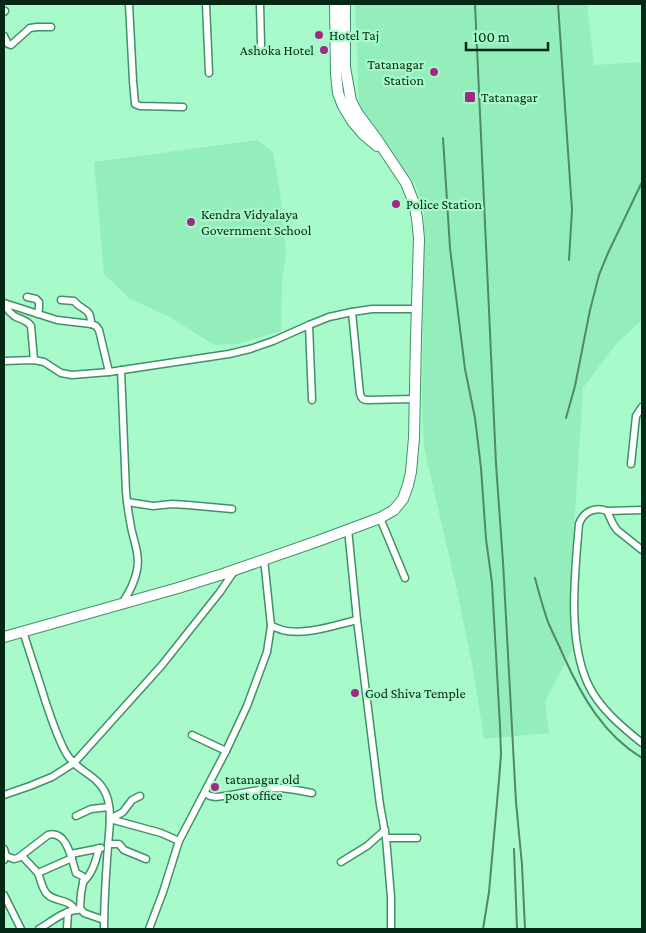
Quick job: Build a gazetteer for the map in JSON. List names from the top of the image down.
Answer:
{
  "places": {
    "other": [
      "Hotel Taj",
      "Ashoka Hotel",
      "Tatanagar Station",
      "Police Station",
      "Kendra Vidyalaya Government School",
      "God Shiva Temple",
      "tatanagar old post office"
    ],
    "transit": ["Tatanagar"]
  },
  "scale_bar": "100 m"
}
